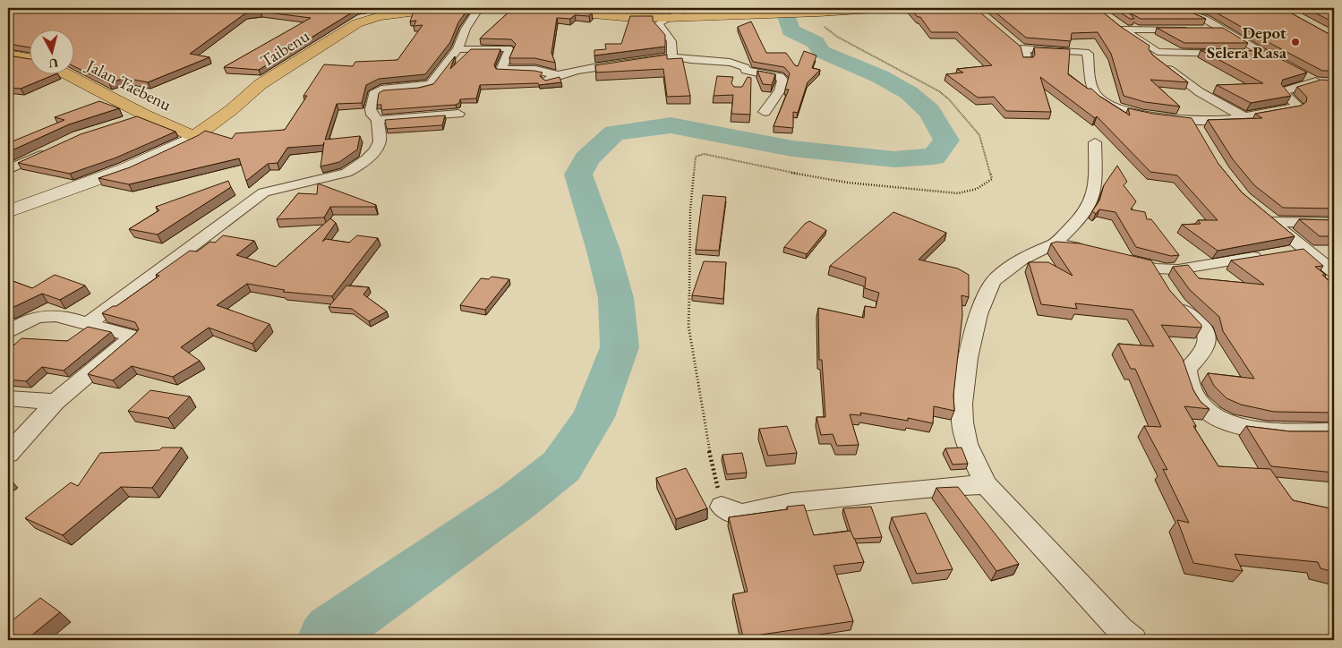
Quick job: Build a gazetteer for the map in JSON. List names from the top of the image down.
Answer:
{
  "streets": {
    "main road": ["Taibenu", "Jalan Taebenu"]
  },
  "crossings": [
    ["Taibenu", "Jalan Taebenu"]
  ],
  "places": ["Depot Selera Rasa"],
  "north": "bottom"
}
